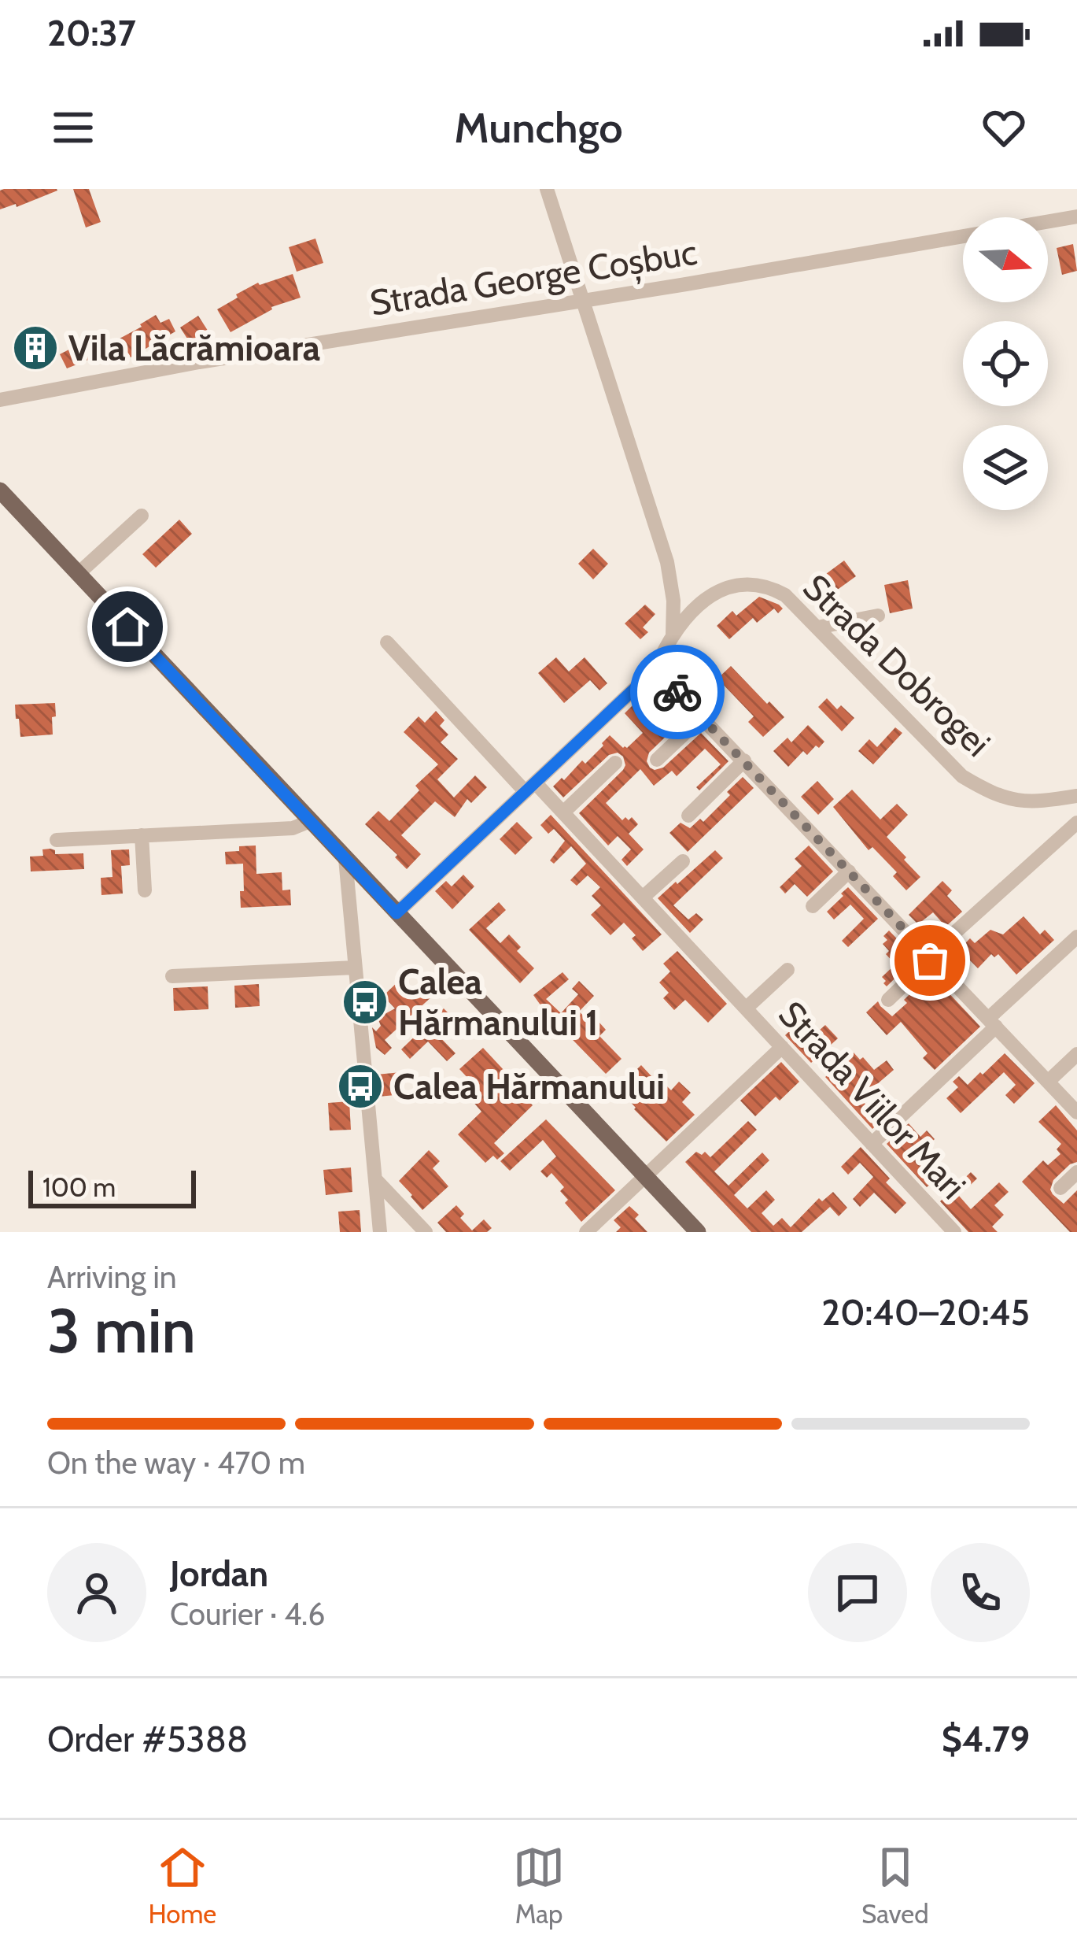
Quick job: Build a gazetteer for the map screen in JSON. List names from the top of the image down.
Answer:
{
  "streets": {
    "street": ["Strada George Coșbuc", "Strada Dobrogei", "Strada Viilor Mari"]
  },
  "crossings": [
    ["Strada Dobrogei", "Strada Viilor Mari"]
  ],
  "places": {
    "building": ["Vila Lăcrămioara"],
    "bus stop": ["Calea Hărmanului 1", "Calea Hărmanului"]
  },
  "scale_bar": "100 m",
  "north": "right",
  "page": {
    "status": "20:37",
    "header": "Munchgo",
    "scale": "100 m",
    "heading": ["3 min", "Arriving in", "20:40–20:45"],
    "panel": [
      "Jordan",
      "Courier · 4.6",
      "Order #5388",
      "$4.79"
    ],
    "bar": "On the way · 470 m",
    "tabs": ["Home", "Map", "Saved"]
  }
}
